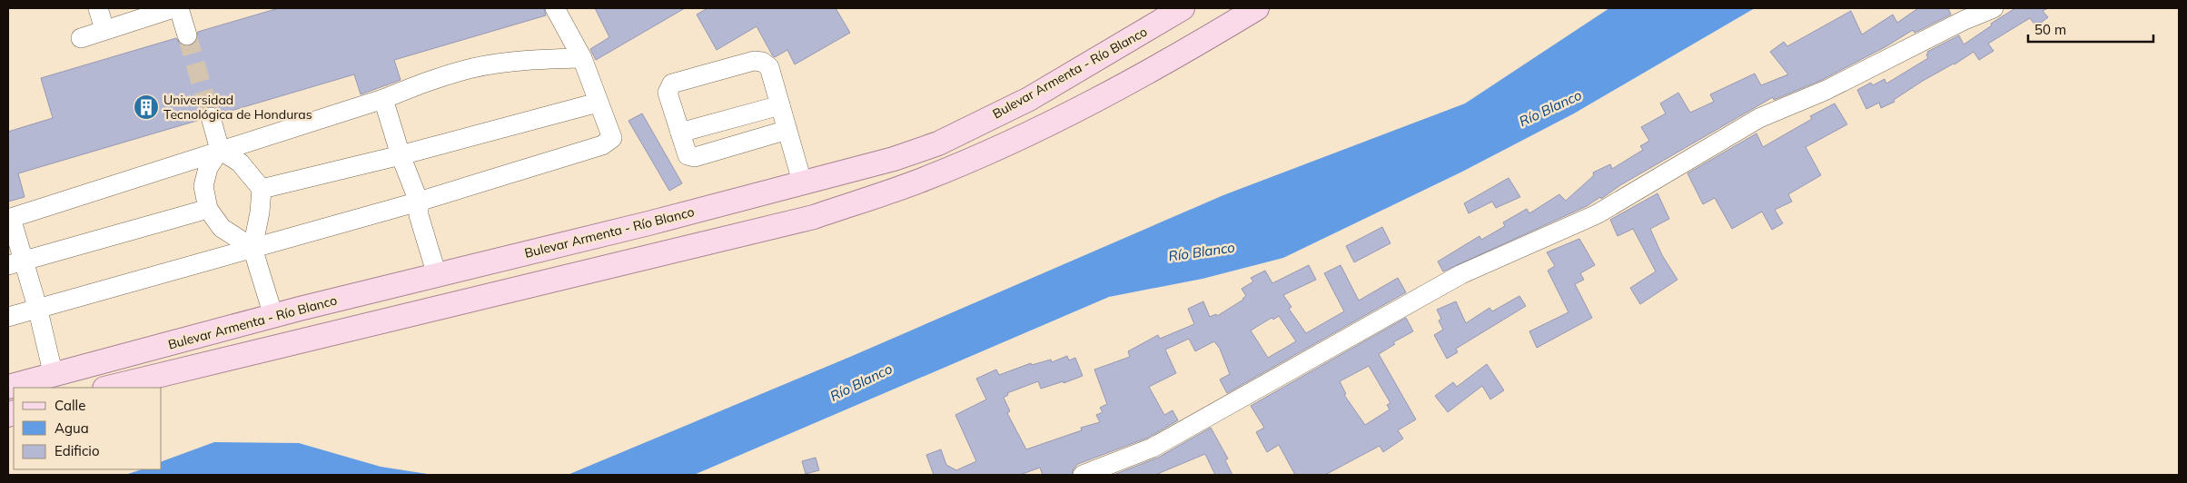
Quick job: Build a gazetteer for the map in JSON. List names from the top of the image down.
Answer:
{
  "streets": {
    "main road": ["Bulevar Armenta - Río Blanco"]
  },
  "water": ["Río Blanco"],
  "places": {
    "building": ["Universidad Tecnológica de Honduras"]
  },
  "legend": ["Calle", "Agua", "Edificio"],
  "scale_bar": "50 m"
}
